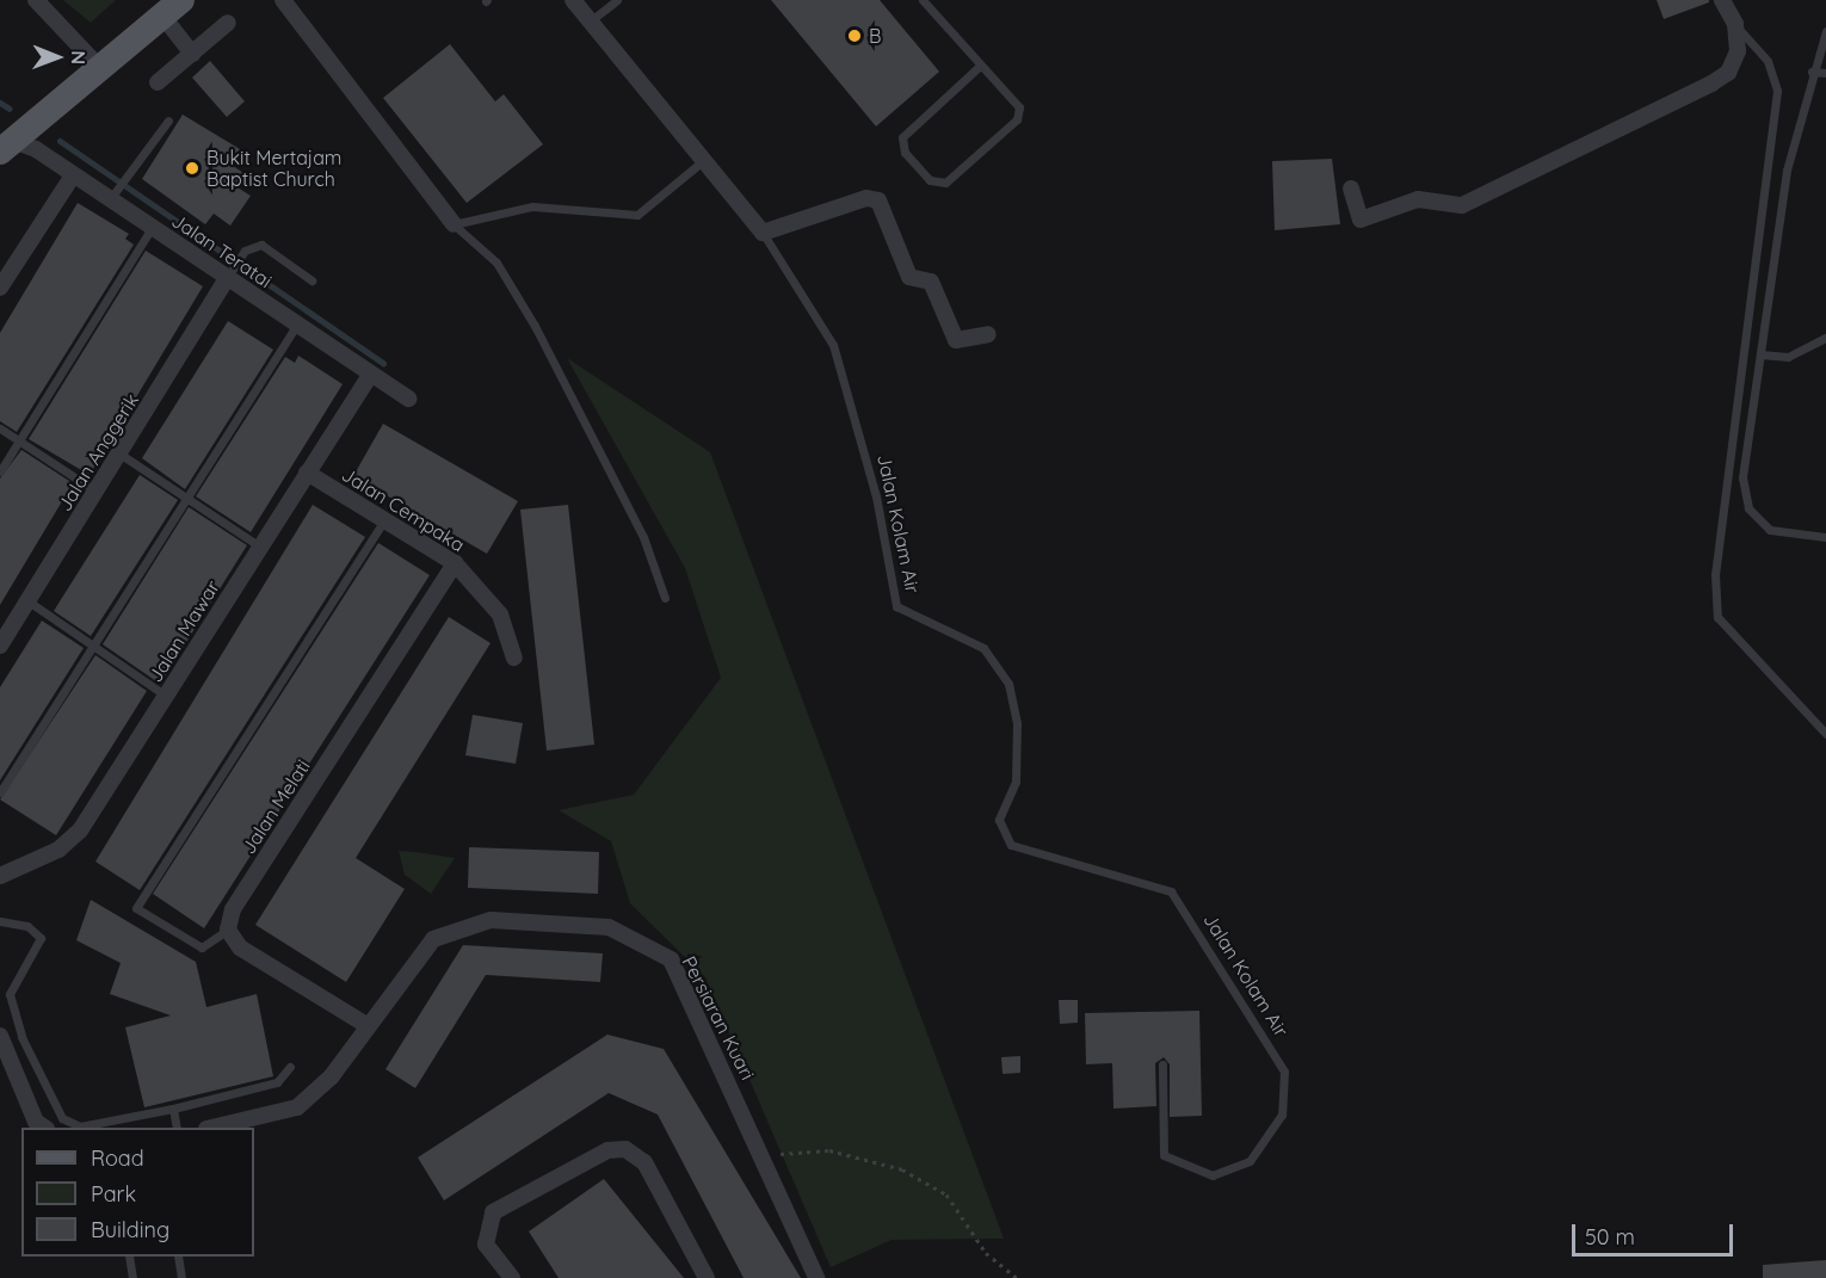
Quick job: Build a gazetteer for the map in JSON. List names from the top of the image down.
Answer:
{
  "streets": {
    "street": [
      "Jalan Teratai",
      "Jalan Anggerik",
      "Jalan Cempaka",
      "Jalan Kolam Air",
      "Jalan Mawar",
      "Jalan Melati",
      "Persiaran Kuari"
    ]
  },
  "crossings": [
    ["Jalan Teratai", "Jalan Anggerik"],
    ["Jalan Teratai", "Jalan Mawar"],
    ["Jalan Cempaka", "Jalan Mawar"],
    ["Jalan Cempaka", "Jalan Melati"]
  ],
  "places": ["B", "Bukit Mertajam Baptist Church"],
  "legend": ["Road", "Park", "Building"],
  "scale_bar": "50 m",
  "north": "right"
}
